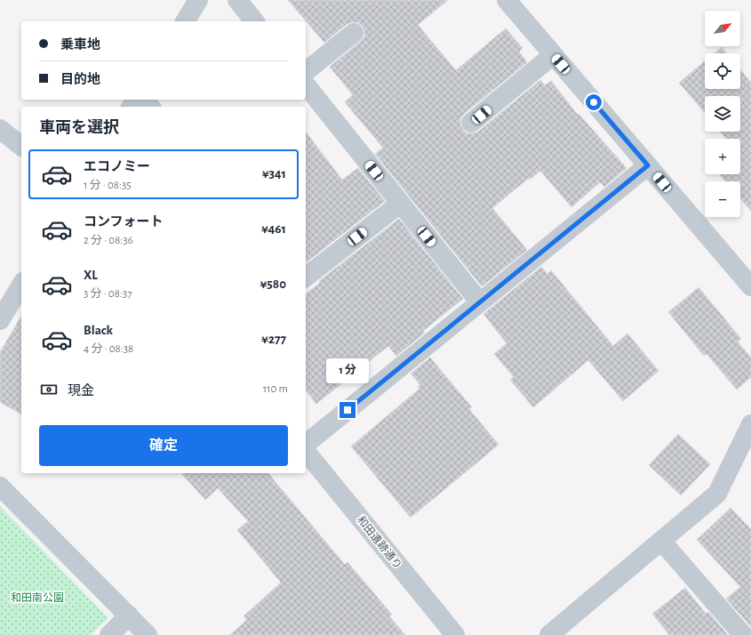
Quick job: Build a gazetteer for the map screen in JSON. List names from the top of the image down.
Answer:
{
  "streets": {
    "street": ["和田遺跡通り"]
  },
  "parks": ["和田南公園"],
  "north": "top right",
  "page": {
    "map_buttons": ["+", "−"],
    "banner": ["乗車地", "目的地"],
    "heading": "車両を選択",
    "list": [
      {
        "name": "エコノミー",
        "note": "1 分 · 08:35",
        "value": "¥341"
      },
      {
        "name": "コンフォート",
        "note": "2 分 · 08:36",
        "value": "¥461"
      },
      {
        "name": "XL",
        "note": "3 分 · 08:37",
        "value": "¥580"
      },
      {
        "name": "Black",
        "note": "4 分 · 08:38",
        "value": "¥277"
      }
    ],
    "bubble": "1 分",
    "pay": ["現金", "110 m"],
    "buttons": "確定"
  }
}
